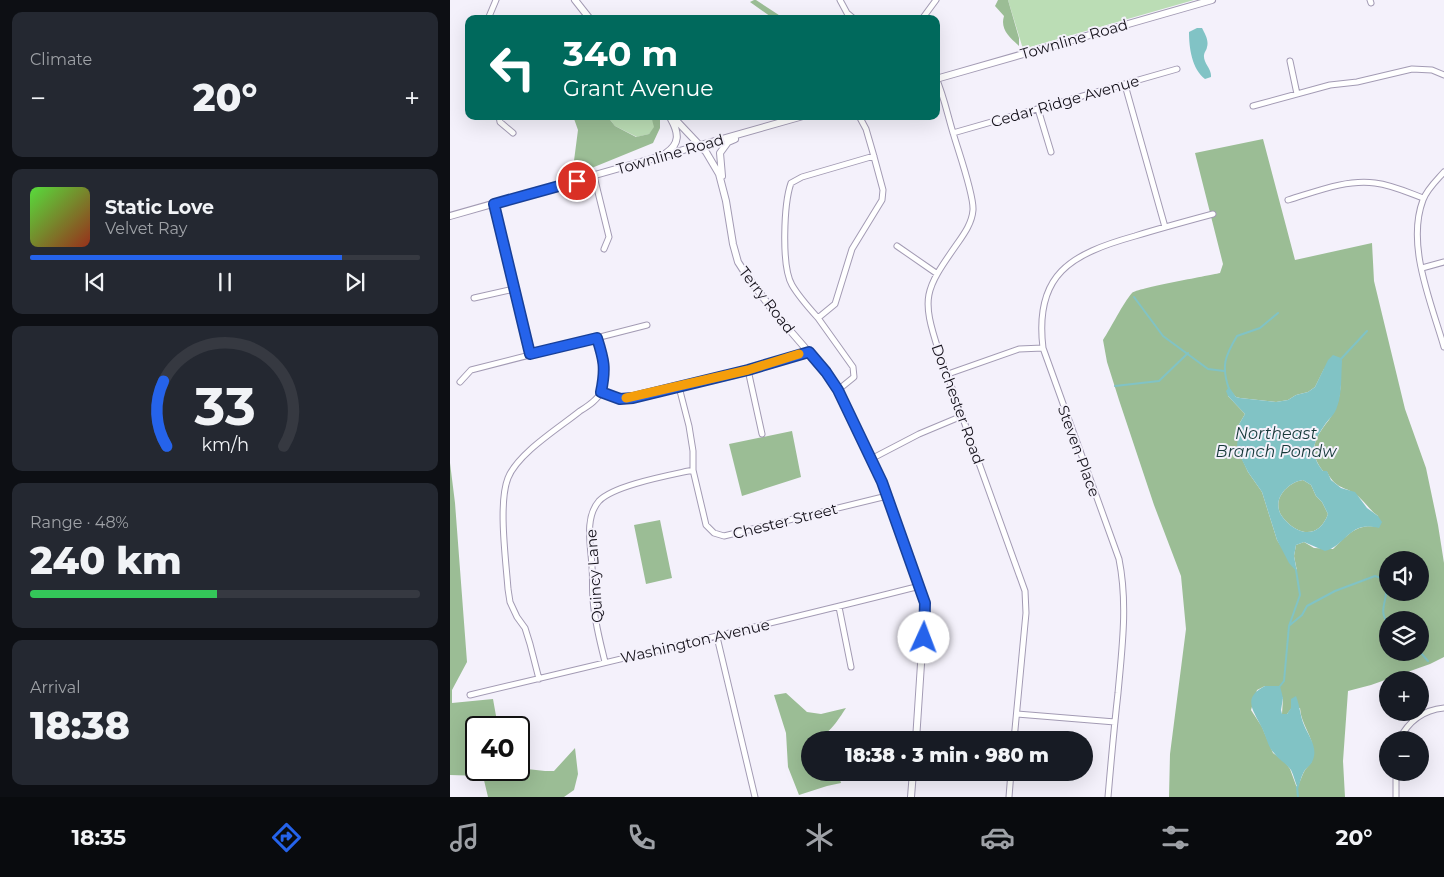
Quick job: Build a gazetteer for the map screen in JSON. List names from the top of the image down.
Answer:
{
  "streets": {
    "street": [
      "Townline Road",
      "Cedar Ridge Avenue",
      "Terry Road",
      "Dorchester Road",
      "Steven Place",
      "Chester Street",
      "Quincy Lane",
      "Washington Avenue"
    ]
  },
  "crossings": [
    ["Townline Road", "Terry Road"],
    ["Cedar Ridge Avenue", "Dorchester Road"],
    ["Terry Road", "Chester Street"],
    ["Terry Road", "Washington Avenue"],
    ["Chester Street", "Quincy Lane"],
    ["Quincy Lane", "Washington Avenue"]
  ],
  "water": ["Northeast Branch Pondw"],
  "page": {
    "tile": [
      "Climate",
      ["Range · 48%", "240 km"],
      ["Arrival", "18:38"]
    ],
    "turn": ["340 m", "Grant Avenue"],
    "heat": ["−", "20°", "+"],
    "song": ["Static Love", "Velvet Ray"],
    "map_buttons": ["+", "−"],
    "limit": "40",
    "trip": "18:38 · 3 min · 980 m",
    "tabs": ["18:35", "20°"],
    "gauge": ["33", "km/h"]
  }
}
